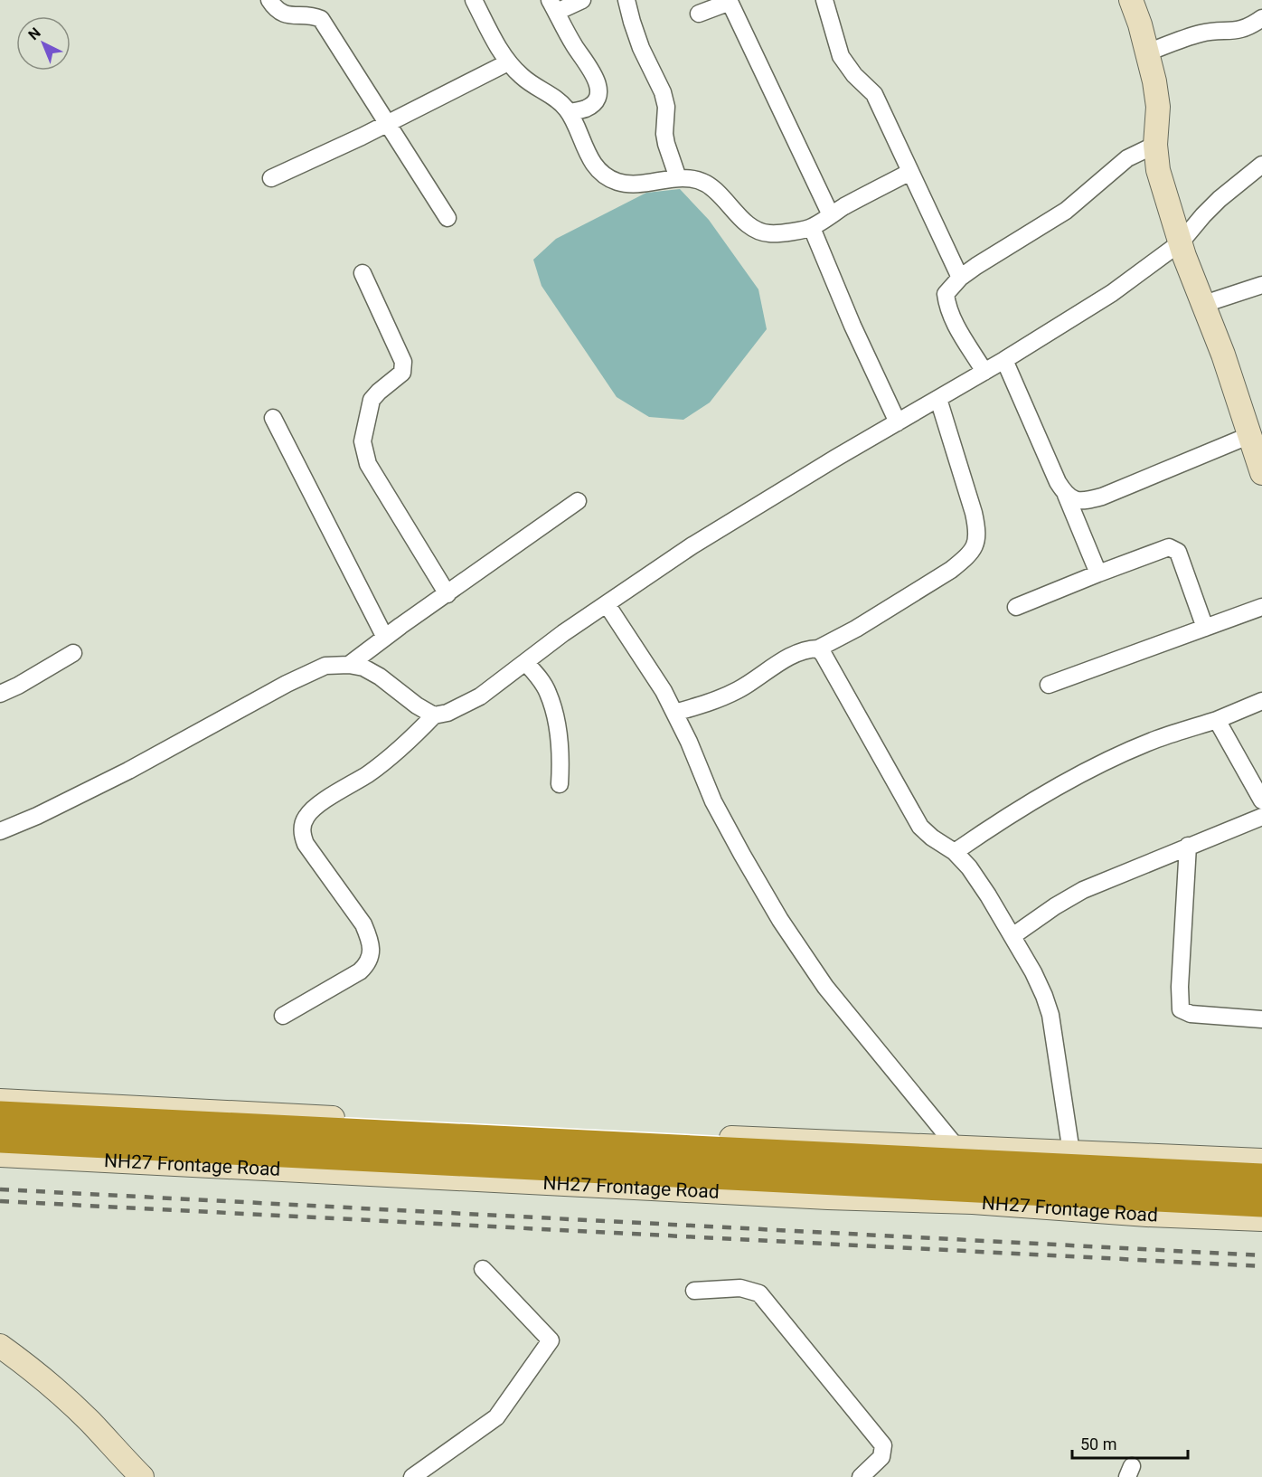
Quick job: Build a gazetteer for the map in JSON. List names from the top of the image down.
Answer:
{
  "streets": {
    "street": ["NH27 Frontage Road"]
  },
  "scale_bar": "50 m",
  "north": "top left"
}
